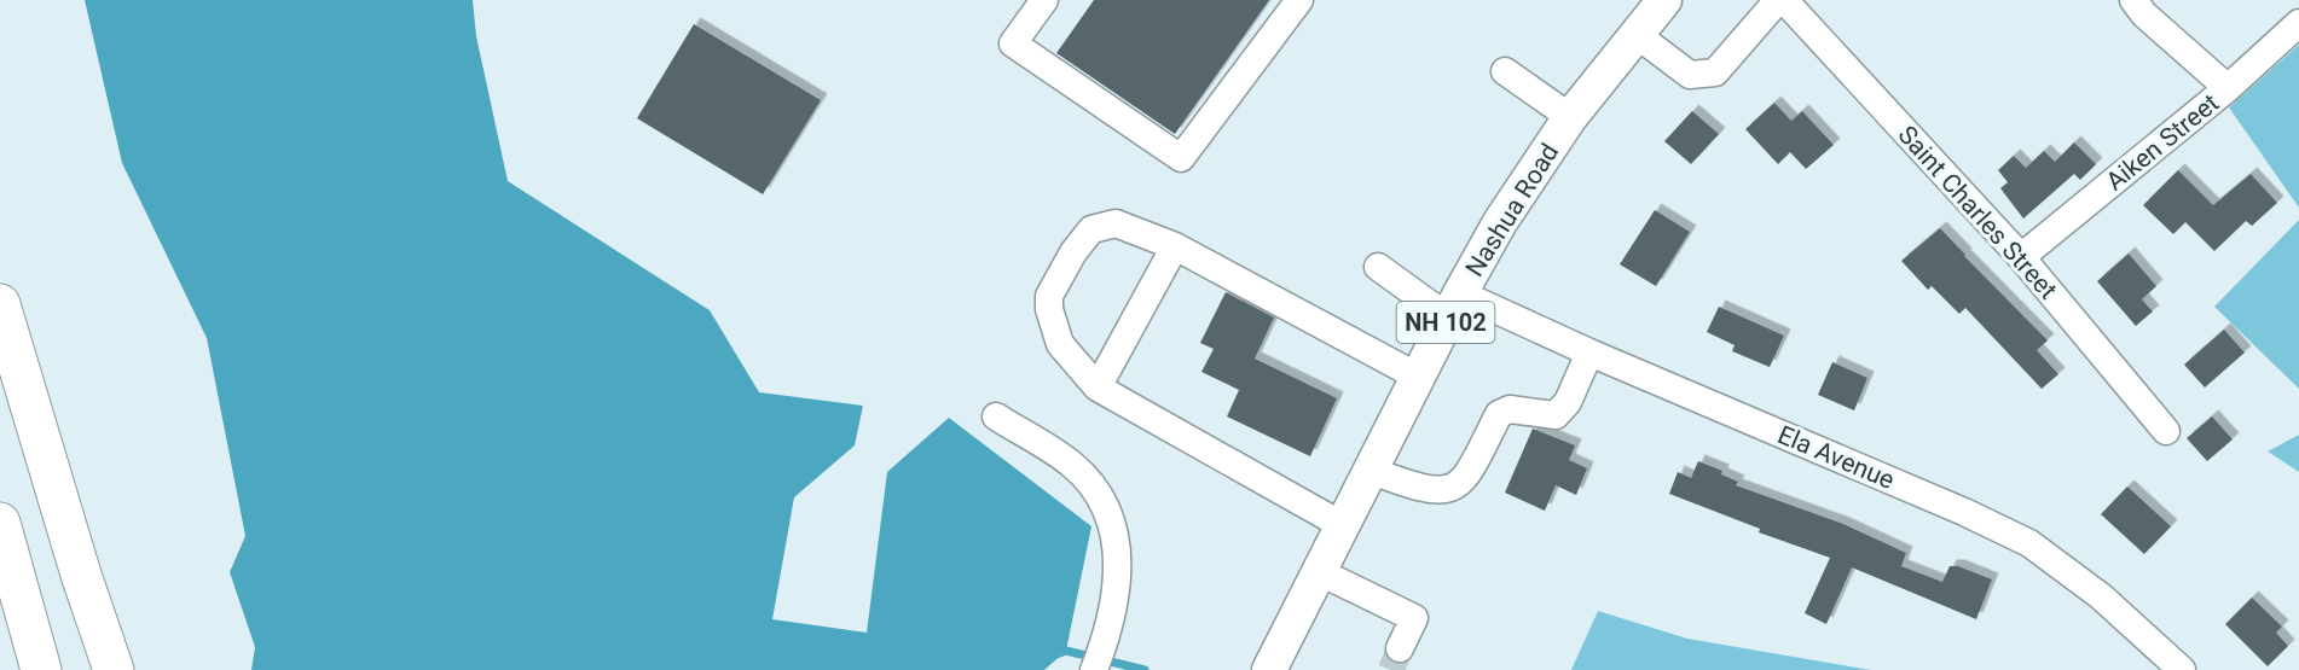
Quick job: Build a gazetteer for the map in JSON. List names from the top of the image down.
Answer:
{
  "streets": {
    "main road": ["Nashua Road", "NH 102"],
    "street": ["Aiken Street", "Saint Charles Street", "Ela Avenue"]
  },
  "crossings": [
    ["Aiken Street", "Saint Charles Street"],
    ["Nashua Road", "Ela Avenue"]
  ]
}
